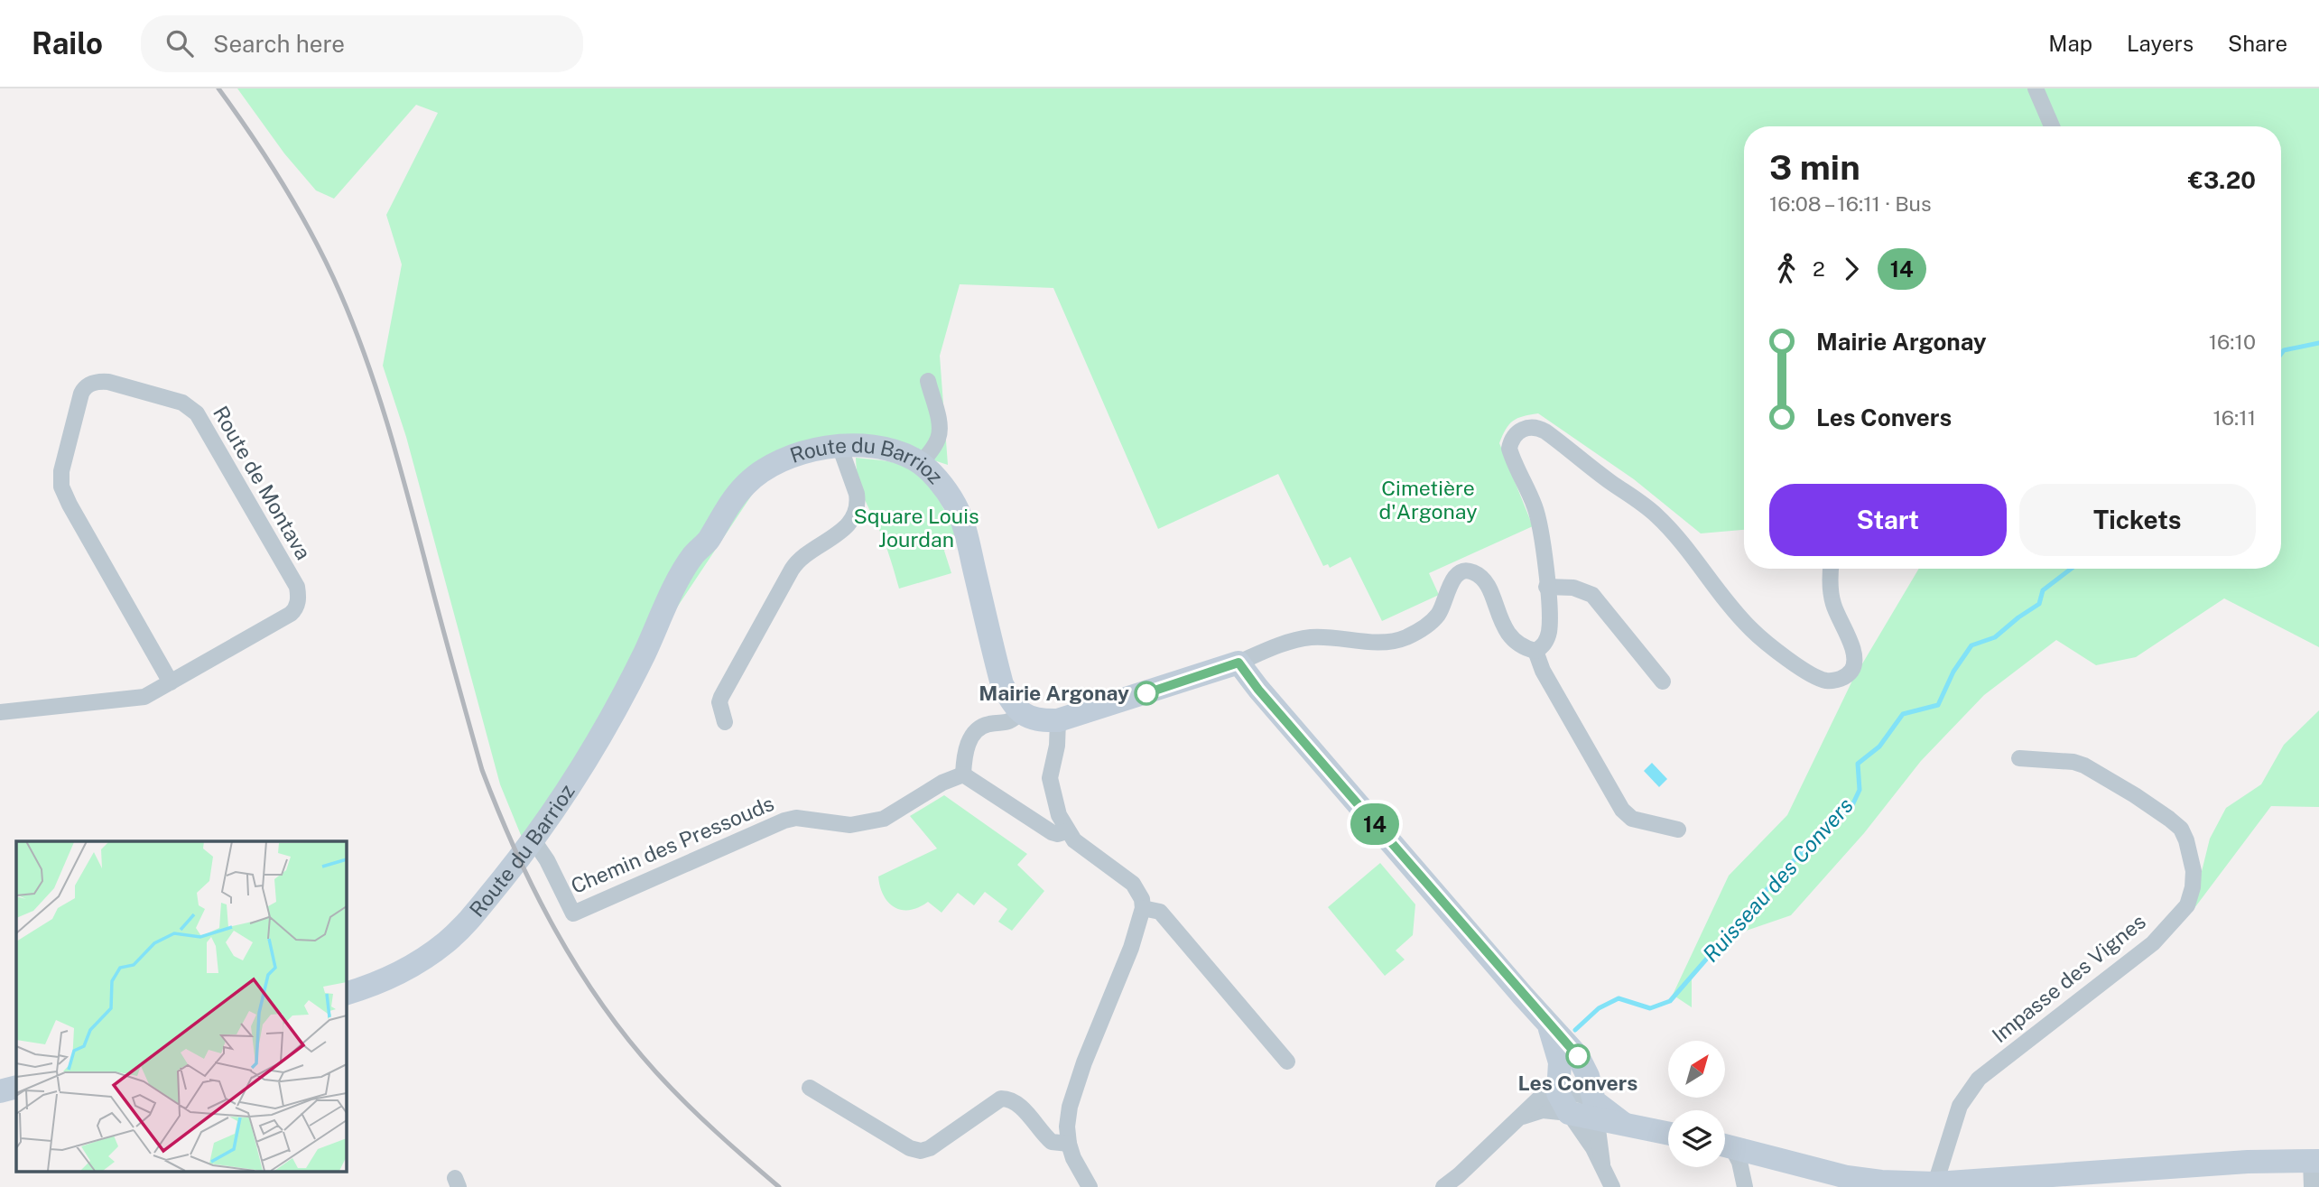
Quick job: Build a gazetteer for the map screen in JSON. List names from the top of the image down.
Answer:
{
  "streets": {
    "street": [
      "Route du Barrioz",
      "Route de Montava",
      "Chemin des Pressouds",
      "Impasse des Vignes"
    ]
  },
  "crossings": [
    ["Route du Barrioz", "Chemin des Pressouds"]
  ],
  "water": ["Ruisseau des Convers"],
  "parks": ["Cimetière d'Argonay", "Square Louis Jourdan"],
  "places": ["Mairie Argonay", "Les Convers"],
  "lines": ["bus line 14"],
  "north": "top right",
  "page": {
    "header": "Railo",
    "search": "Search here",
    "nav": ["Map", "Layers", "Share"],
    "on_map": "14",
    "heading": ["3 min", "16:08 – 16:11 · Bus", "€3.20"],
    "legs": ["2", "14"],
    "list": [
      {
        "name": "Mairie Argonay",
        "value": "16:10"
      },
      {
        "name": "Les Convers",
        "value": "16:11"
      }
    ],
    "buttons": ["Start", "Tickets"]
  }
}
